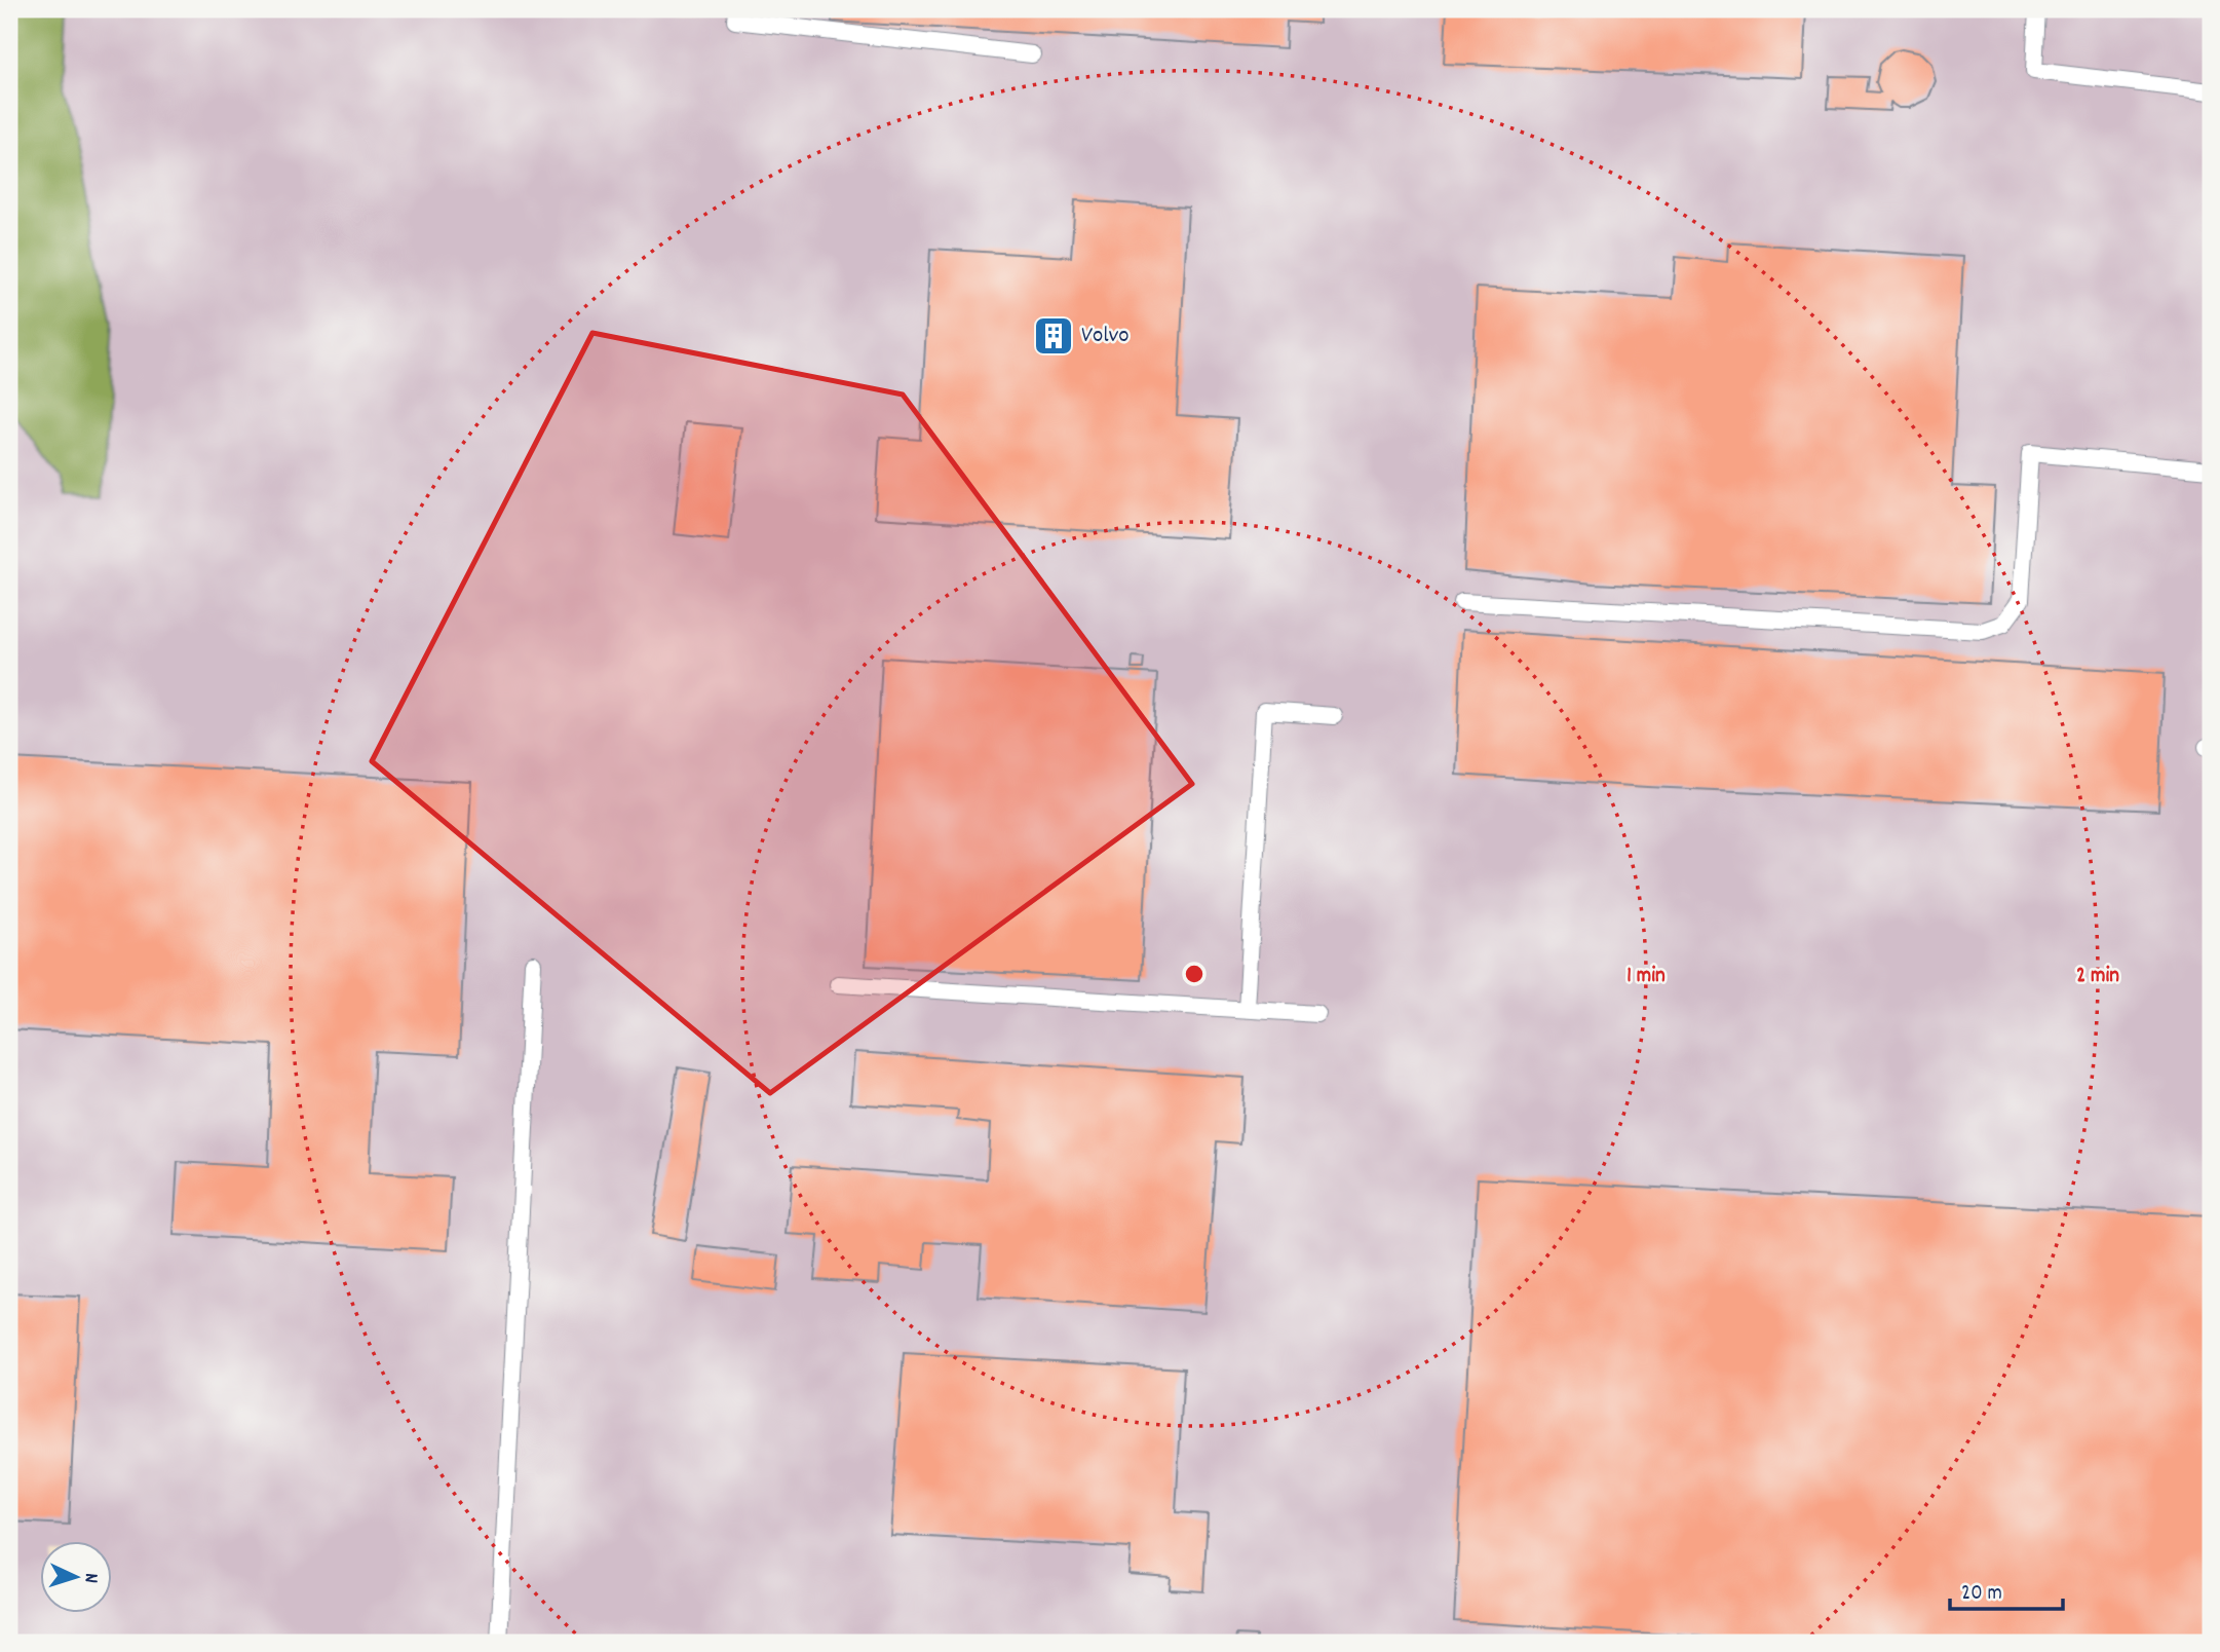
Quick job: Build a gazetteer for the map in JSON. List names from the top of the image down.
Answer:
{
  "places": {
    "building": ["Volvo"]
  },
  "scale_bar": "20 m",
  "north": "right",
  "rings": ["1 min", "2 min"]
}
